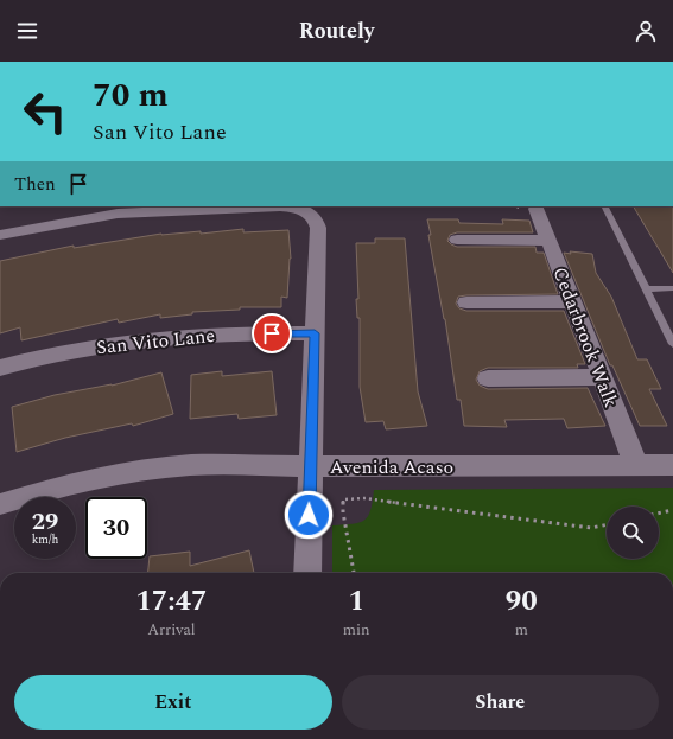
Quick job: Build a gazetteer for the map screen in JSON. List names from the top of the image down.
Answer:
{
  "streets": {
    "street": ["Cedarbrook Walk", "San Vito Lane", "Avenida Acaso"]
  },
  "crossings": [
    ["Cedarbrook Walk", "Avenida Acaso"]
  ],
  "page": {
    "header": "Routely",
    "turn": ["70 m", "San Vito Lane"],
    "then": "Then",
    "speed": "29 km/h",
    "limit": "30",
    "eta": [
      "17:47",
      "Arrival",
      "1",
      "min",
      "90",
      "m"
    ],
    "buttons": ["Exit", "Share"]
  }
}
